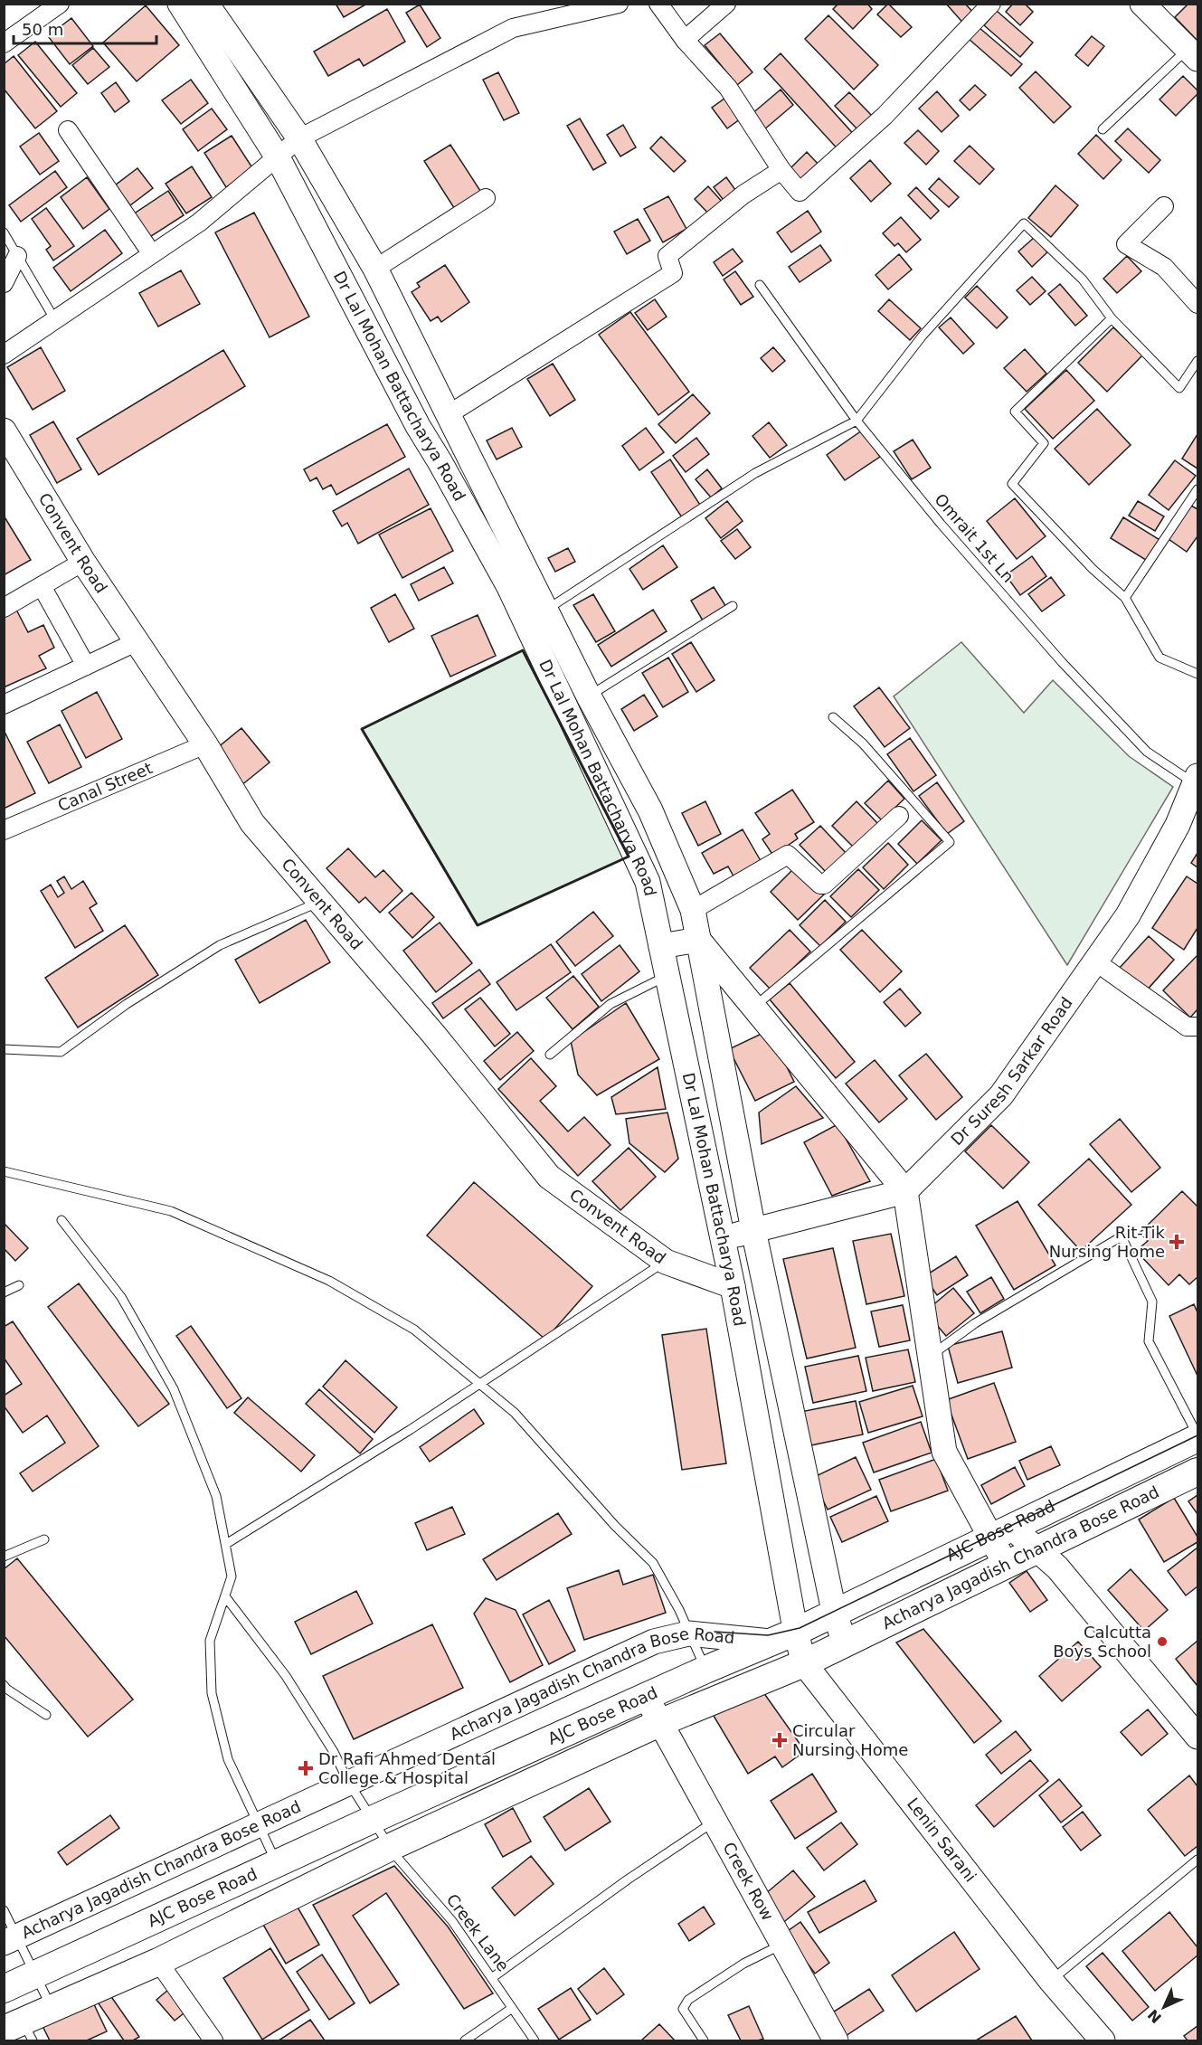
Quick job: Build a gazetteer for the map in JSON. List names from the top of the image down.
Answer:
{
  "streets": {
    "main road": [
      "Dr Lal Mohan Battacharya Road",
      "Convent Road",
      "Dr Suresh Sarkar Road",
      "AJC Bose Road",
      "Acharya Jagadish Chandra Bose Road",
      "Lenin Sarani",
      "Creek Row"
    ],
    "street": ["Canal Street"],
    "lane": ["Omrait 1st Ln", "Creek Lane"]
  },
  "crossings": [
    ["Dr Lal Mohan Battacharya Road", "Convent Road"],
    ["Dr Lal Mohan Battacharya Road", "AJC Bose Road"],
    ["Dr Lal Mohan Battacharya Road", "Lenin Sarani"],
    ["Omrait 1st Ln", "Dr Suresh Sarkar Road"],
    ["Convent Road", "Canal Street"],
    ["AJC Bose Road", "Acharya Jagadish Chandra Bose Road"],
    ["AJC Bose Road", "Lenin Sarani"],
    ["AJC Bose Road", "Creek Lane"],
    ["Acharya Jagadish Chandra Bose Road", "Lenin Sarani"],
    ["Acharya Jagadish Chandra Bose Road", "Creek Row"],
    ["Acharya Jagadish Chandra Bose Road", "Creek Lane"]
  ],
  "places": {
    "health": ["Rit-Tik Nursing Home", "Circular Nursing Home", "Dr Rafi Ahmed Dental College & Hospital"],
    "other": ["Calcutta Boys School"]
  },
  "scale_bar": "50 m",
  "north": "bottom left"
}
